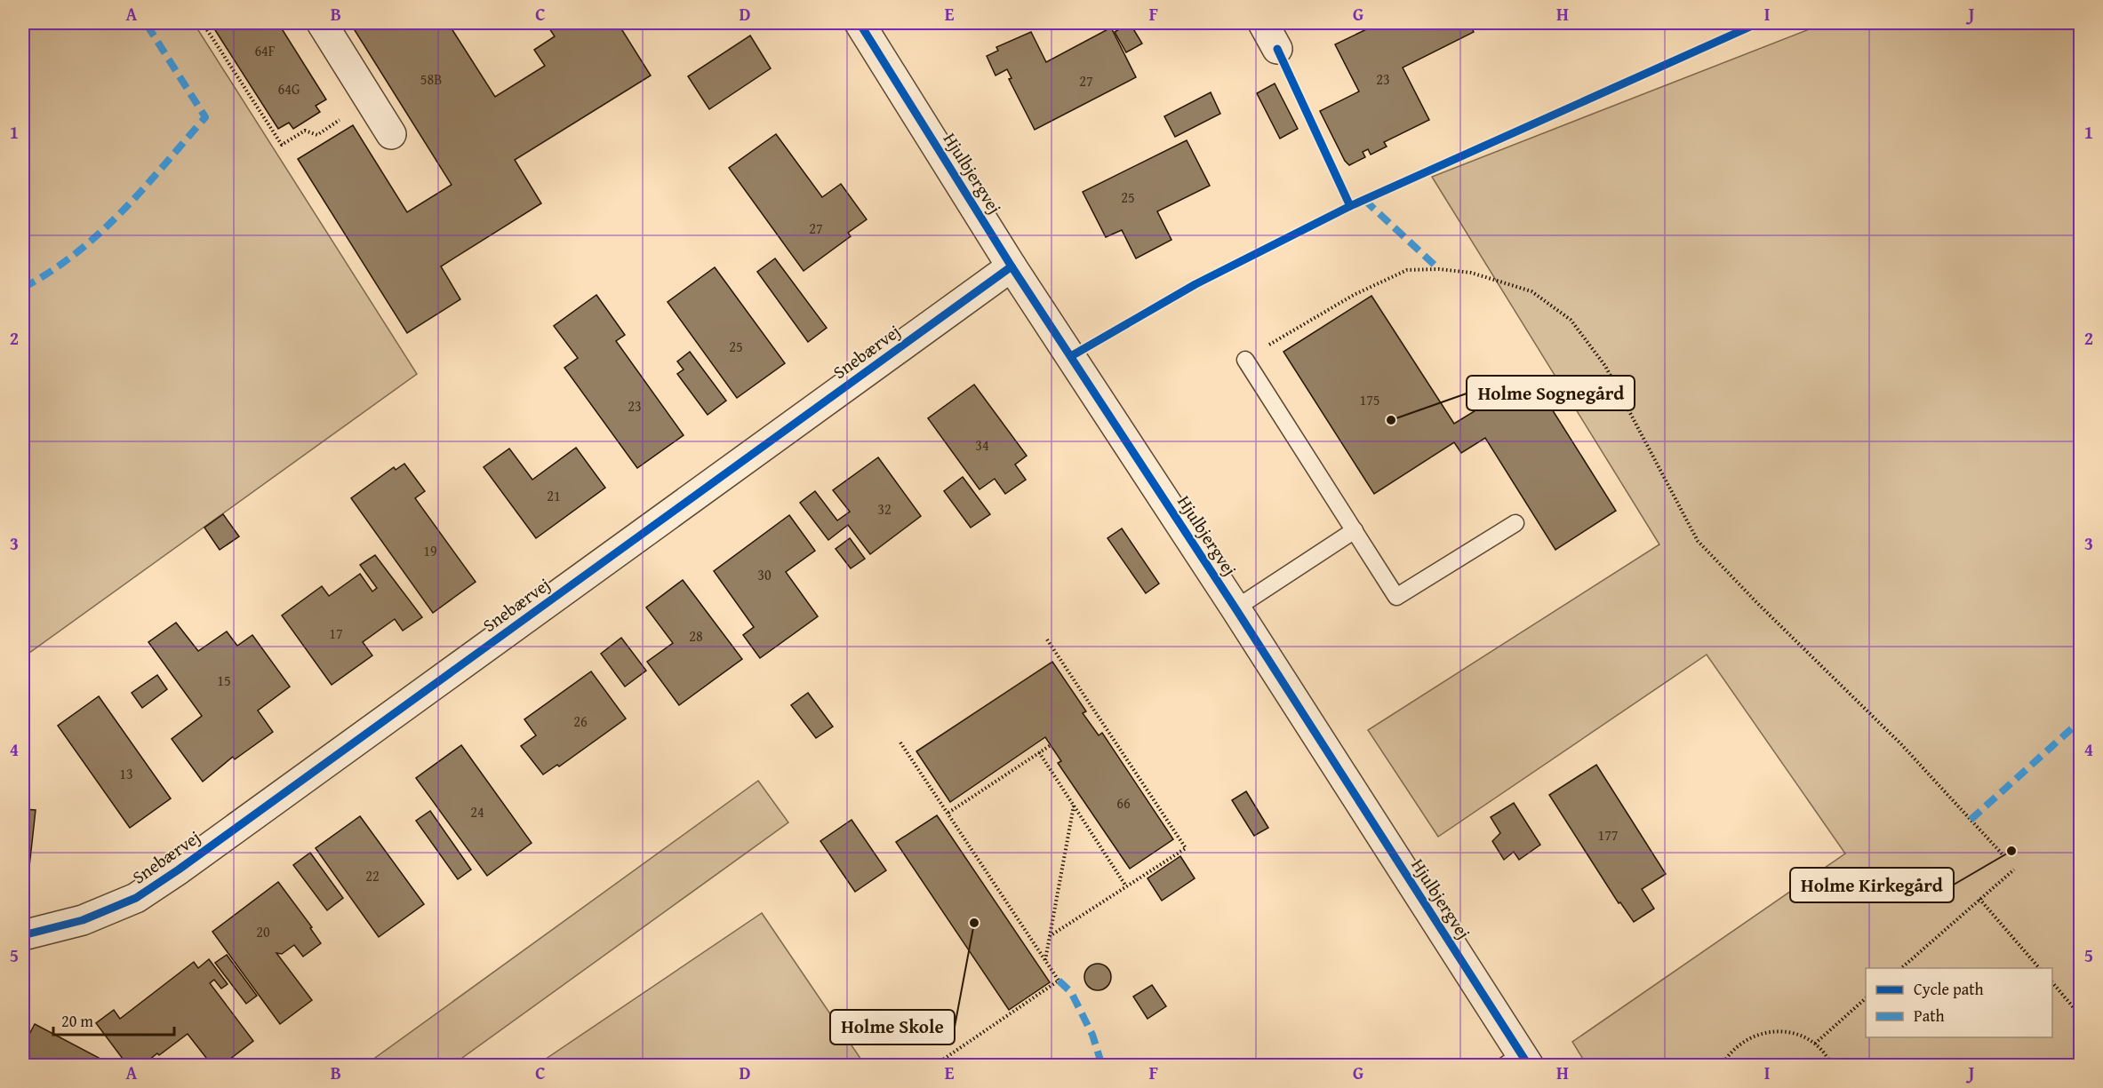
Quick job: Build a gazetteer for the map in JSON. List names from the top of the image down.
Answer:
{
  "streets": {
    "street": ["Hjulbjergvej", "Snebærvej"]
  },
  "crossings": [
    ["Hjulbjergvej", "Snebærvej"]
  ],
  "places": ["Holme Sognegård", "Holme Kirkegård", "Holme Skole"],
  "house_numbers": [
    "64F",
    "58B",
    "23",
    "27",
    "64G",
    "25",
    "27",
    "25",
    "175",
    "23",
    "34",
    "21",
    "32",
    "19",
    "30",
    "17",
    "28",
    "15",
    "26",
    "13",
    "66",
    "24",
    "177",
    "22",
    "20"
  ],
  "legend": ["Cycle path", "Path"],
  "scale_bar": "20 m",
  "grid": {
    "columns": [
      "A",
      "B",
      "C",
      "D",
      "E",
      "F",
      "G",
      "H",
      "I",
      "J"
    ],
    "rows": [
      "1",
      "2",
      "3",
      "4",
      "5"
    ]
  }
}
